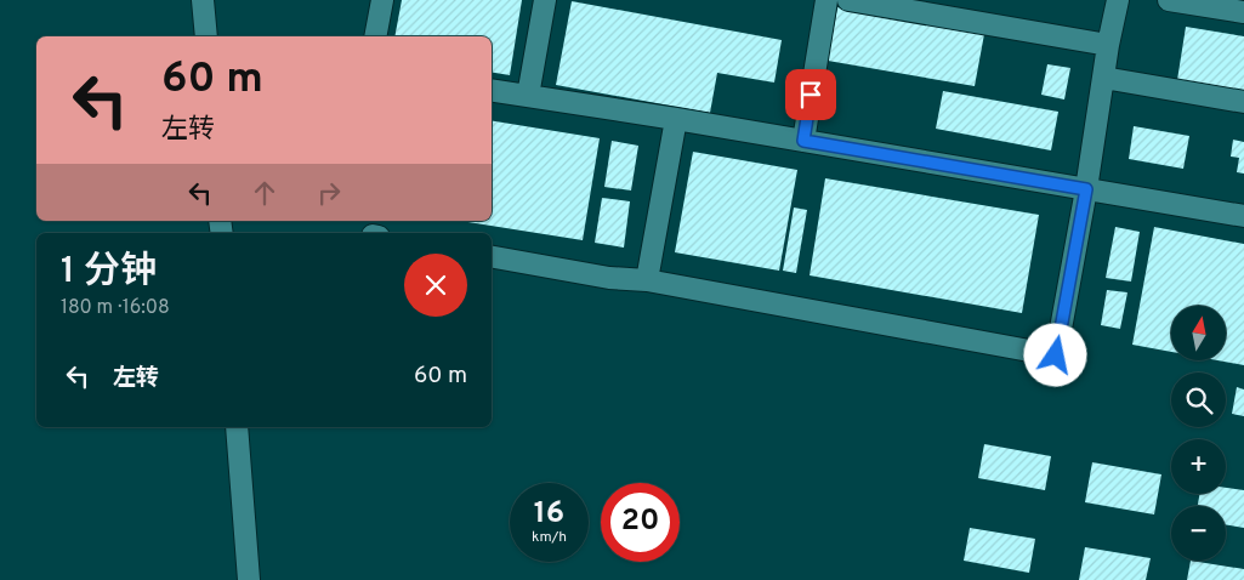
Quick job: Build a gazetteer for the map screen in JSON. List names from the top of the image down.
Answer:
{
  "north": "top",
  "page": {
    "turn": ["60 m", "左转"],
    "heading": ["1 分钟", "180 m · 16:08"],
    "map_buttons": ["+", "−"],
    "list": [
      {
        "name": "左转",
        "value": "60 m"
      }
    ],
    "speed": "16 km/h",
    "limit": "20"
  }
}
